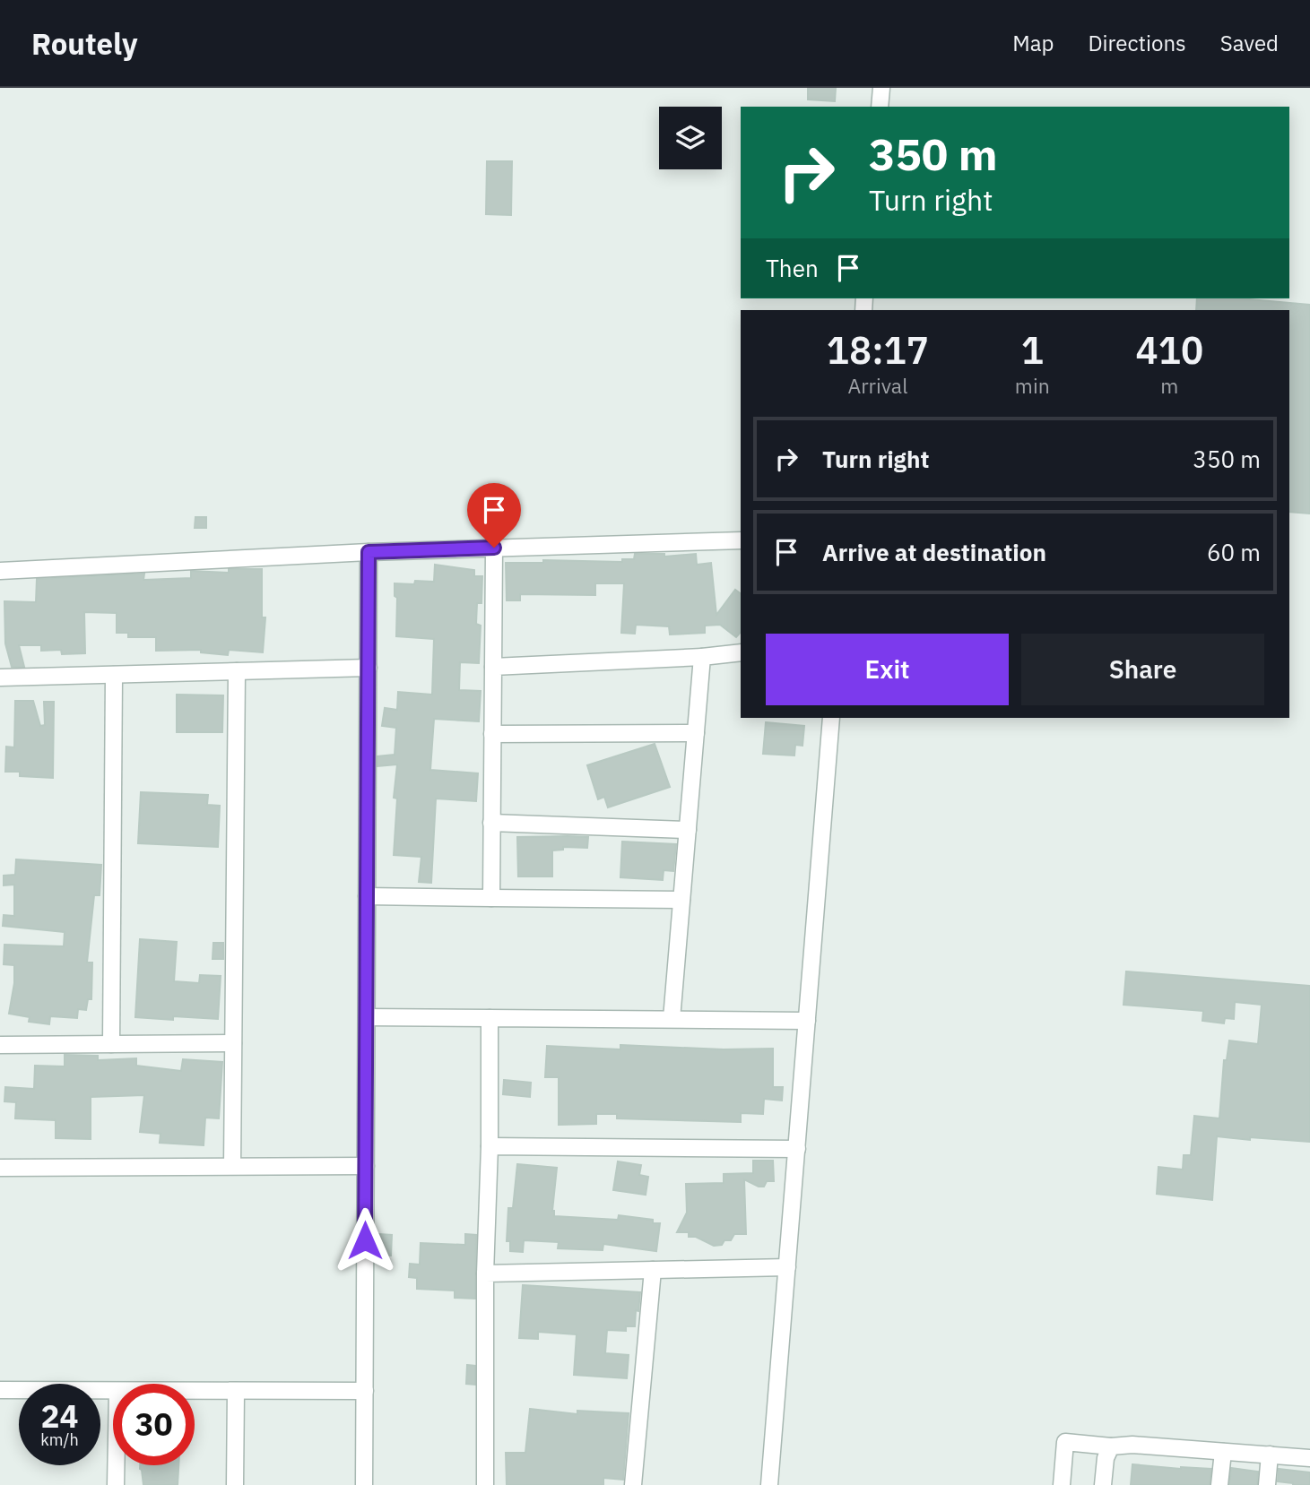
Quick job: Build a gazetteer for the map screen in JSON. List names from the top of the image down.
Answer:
{
  "page": {
    "header": "Routely",
    "nav": ["Map", "Directions", "Saved"],
    "turn": ["350 m", "Turn right"],
    "then": "Then",
    "eta": [
      "18:17",
      "Arrival",
      "1",
      "min",
      "410",
      "m"
    ],
    "list": [
      {
        "name": "Turn right",
        "value": "350 m"
      },
      {
        "name": "Arrive at destination",
        "value": "60 m"
      }
    ],
    "buttons": ["Exit", "Share"],
    "speed": "24 km/h",
    "limit": "30"
  }
}
